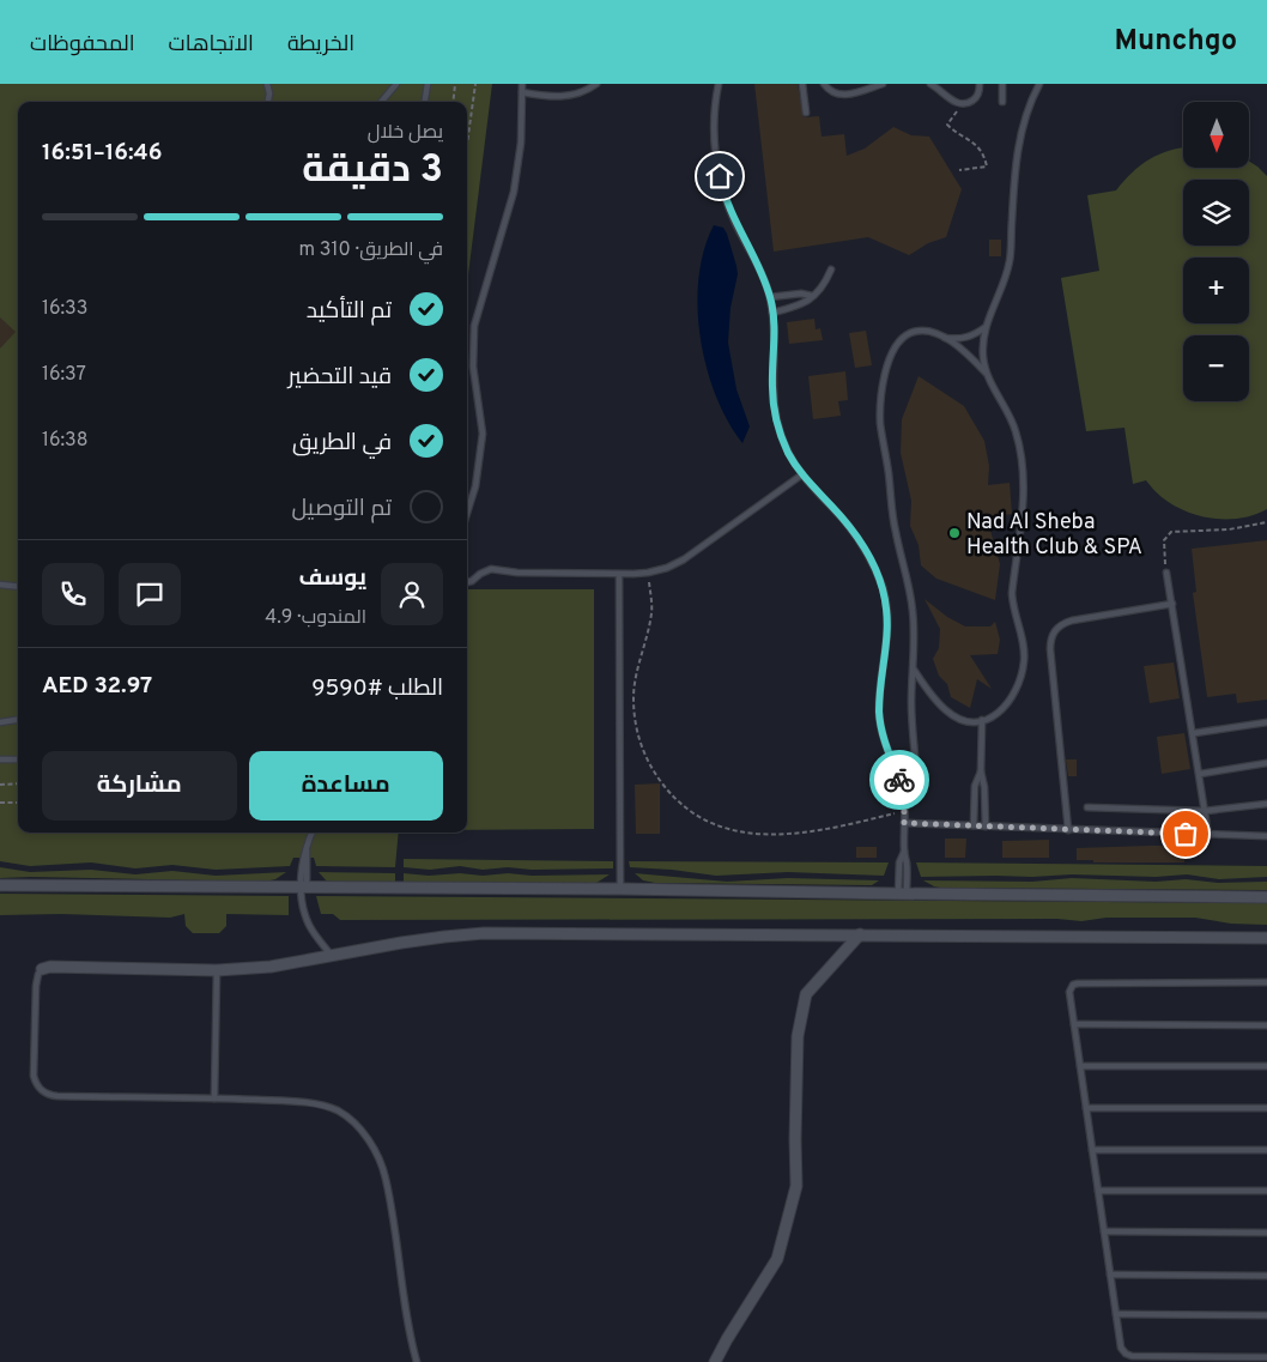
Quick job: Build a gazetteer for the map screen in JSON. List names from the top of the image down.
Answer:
{
  "places": ["Nad Al Sheba Health Club & SPA"],
  "north": "bottom",
  "page": {
    "header": "Munchgo",
    "nav": ["الخريطة", "الاتجاهات", "المحفوظات"],
    "map_buttons": ["+", "−"],
    "heading": ["3 دقيقة", "يصل خلال", "16:46–16:51"],
    "panel": [
      "يوسف",
      "المندوب · 4.9",
      "الطلب #9590",
      "AED 32.97"
    ],
    "bar": "في الطريق · 310 m",
    "list": [
      ["تم التأكيد", "16:33"],
      ["قيد التحضير", "16:37"],
      ["في الطريق", "16:38"],
      "تم التوصيل"
    ],
    "buttons": ["مساعدة", "مشاركة"]
  }
}
